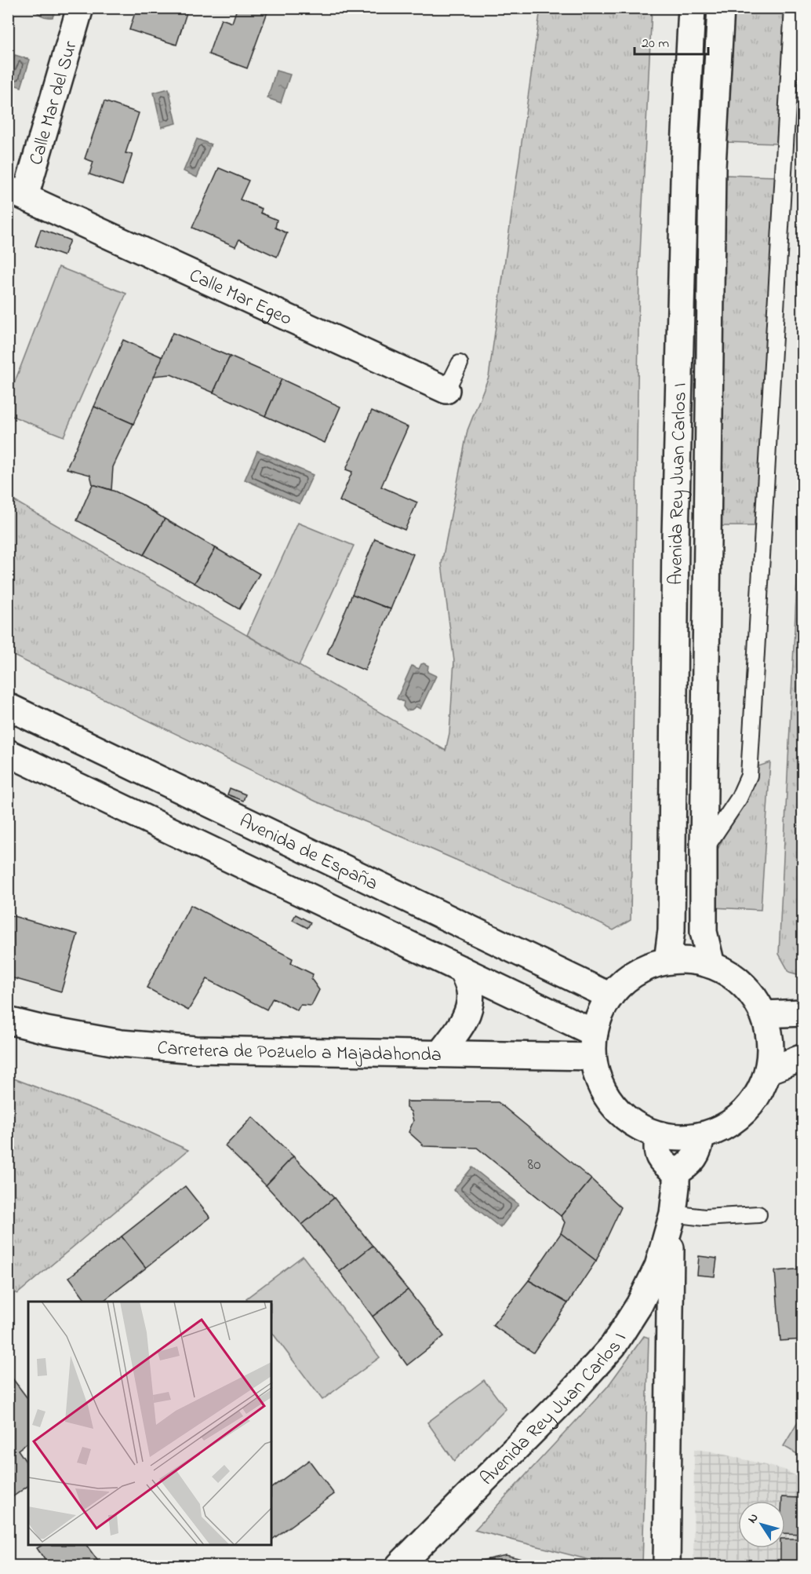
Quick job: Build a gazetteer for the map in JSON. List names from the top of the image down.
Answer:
{
  "streets": {
    "street": [
      "Calle Mar del Sur",
      "Calle Mar Egeo",
      "Avenida Rey Juan Carlos I",
      "Avenida de España",
      "Carretera de Pozuelo a Majadahonda"
    ]
  },
  "crossings": [
    ["Calle Mar del Sur", "Calle Mar Egeo"]
  ],
  "house_numbers": ["80"],
  "scale_bar": "20 m",
  "north": "top left"
}
